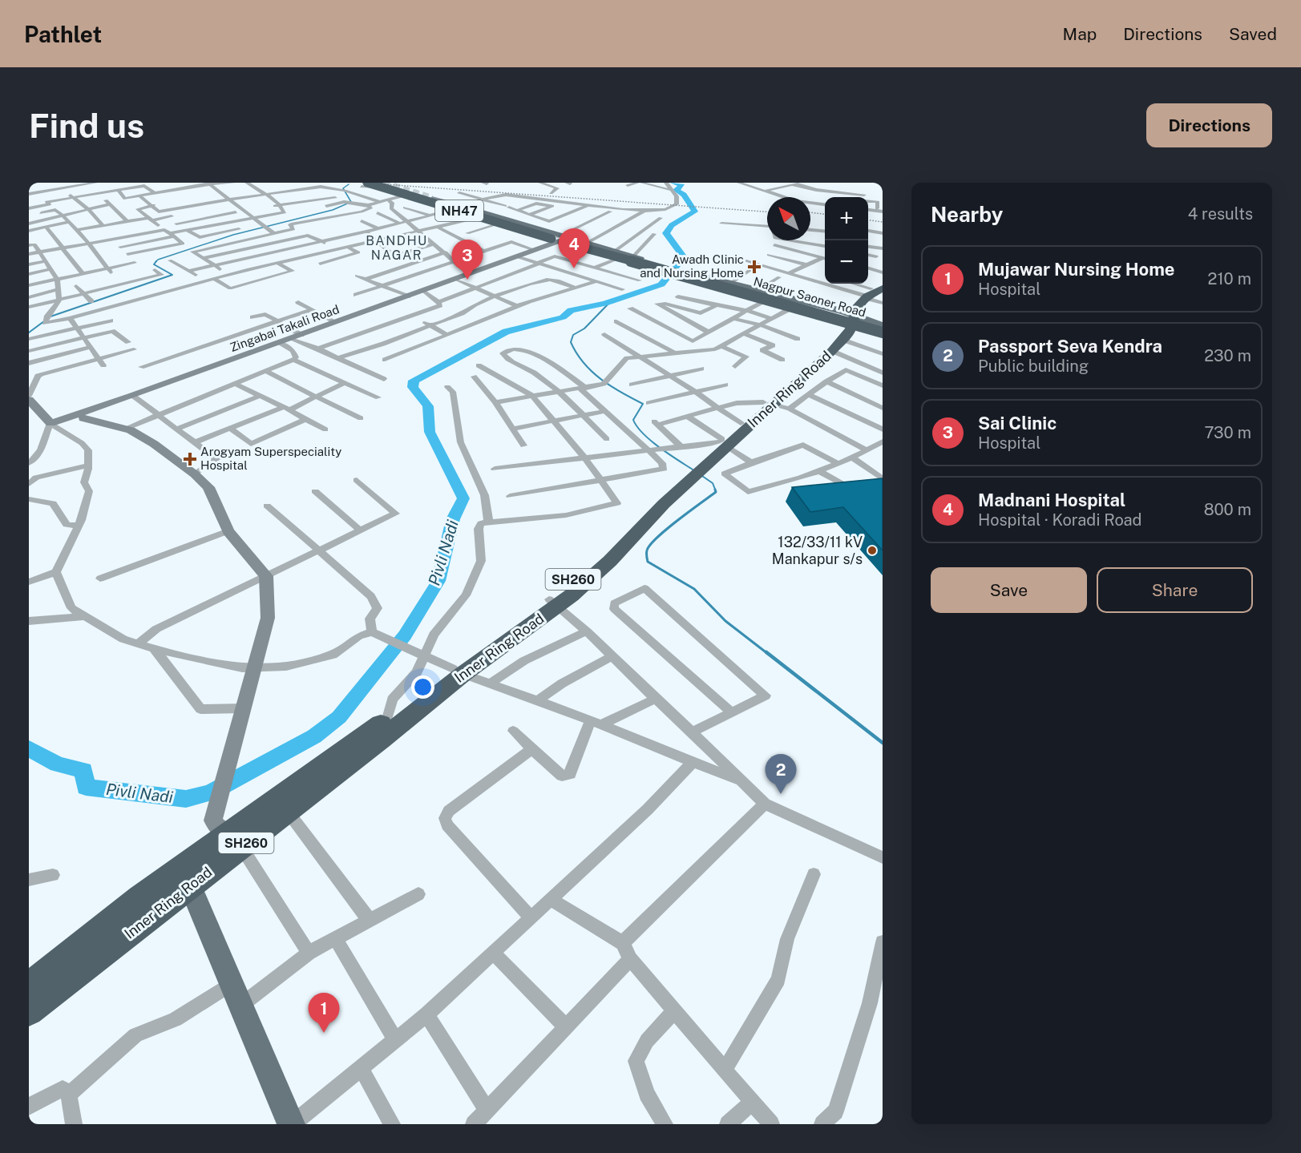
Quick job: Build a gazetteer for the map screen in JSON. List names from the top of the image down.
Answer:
{
  "streets": {
    "highway": [
      "NH47",
      "Nagpur Saoner Road",
      "Inner Ring Road",
      "SH260"
    ],
    "street": ["Zingabai Takali Road"]
  },
  "crossings": [
    ["Nagpur Saoner Road", "Zingabai Takali Road"]
  ],
  "districts": ["BANDHU NAGAR"],
  "water": ["Pivli Nadi"],
  "places": {
    "health": ["Awadh Clinic and Nursing Home", "Arogyam Superspeciality Hospital"],
    "other": ["132/33/11 kV Mankapur s/s"]
  },
  "north": "top left",
  "page": {
    "header": "Pathlet",
    "nav": ["Map", "Directions", "Saved"],
    "buttons": [
      "Directions",
      ["Save", "Share"]
    ],
    "title": "Find us",
    "heading": ["Nearby", "4 results"],
    "map_buttons": ["+", "−"],
    "pins": [
      "4",
      "3",
      "2",
      "1"
    ],
    "list": [
      {
        "mark": "1",
        "name": "Mujawar Nursing Home",
        "note": "Hospital",
        "value": "210 m"
      },
      {
        "mark": "2",
        "name": "Passport Seva Kendra",
        "note": "Public building",
        "value": "230 m"
      },
      {
        "mark": "3",
        "name": "Sai Clinic",
        "note": "Hospital",
        "value": "730 m"
      },
      {
        "mark": "4",
        "name": "Madnani Hospital",
        "note": "Hospital · Koradi Road",
        "value": "800 m"
      }
    ]
  }
}
